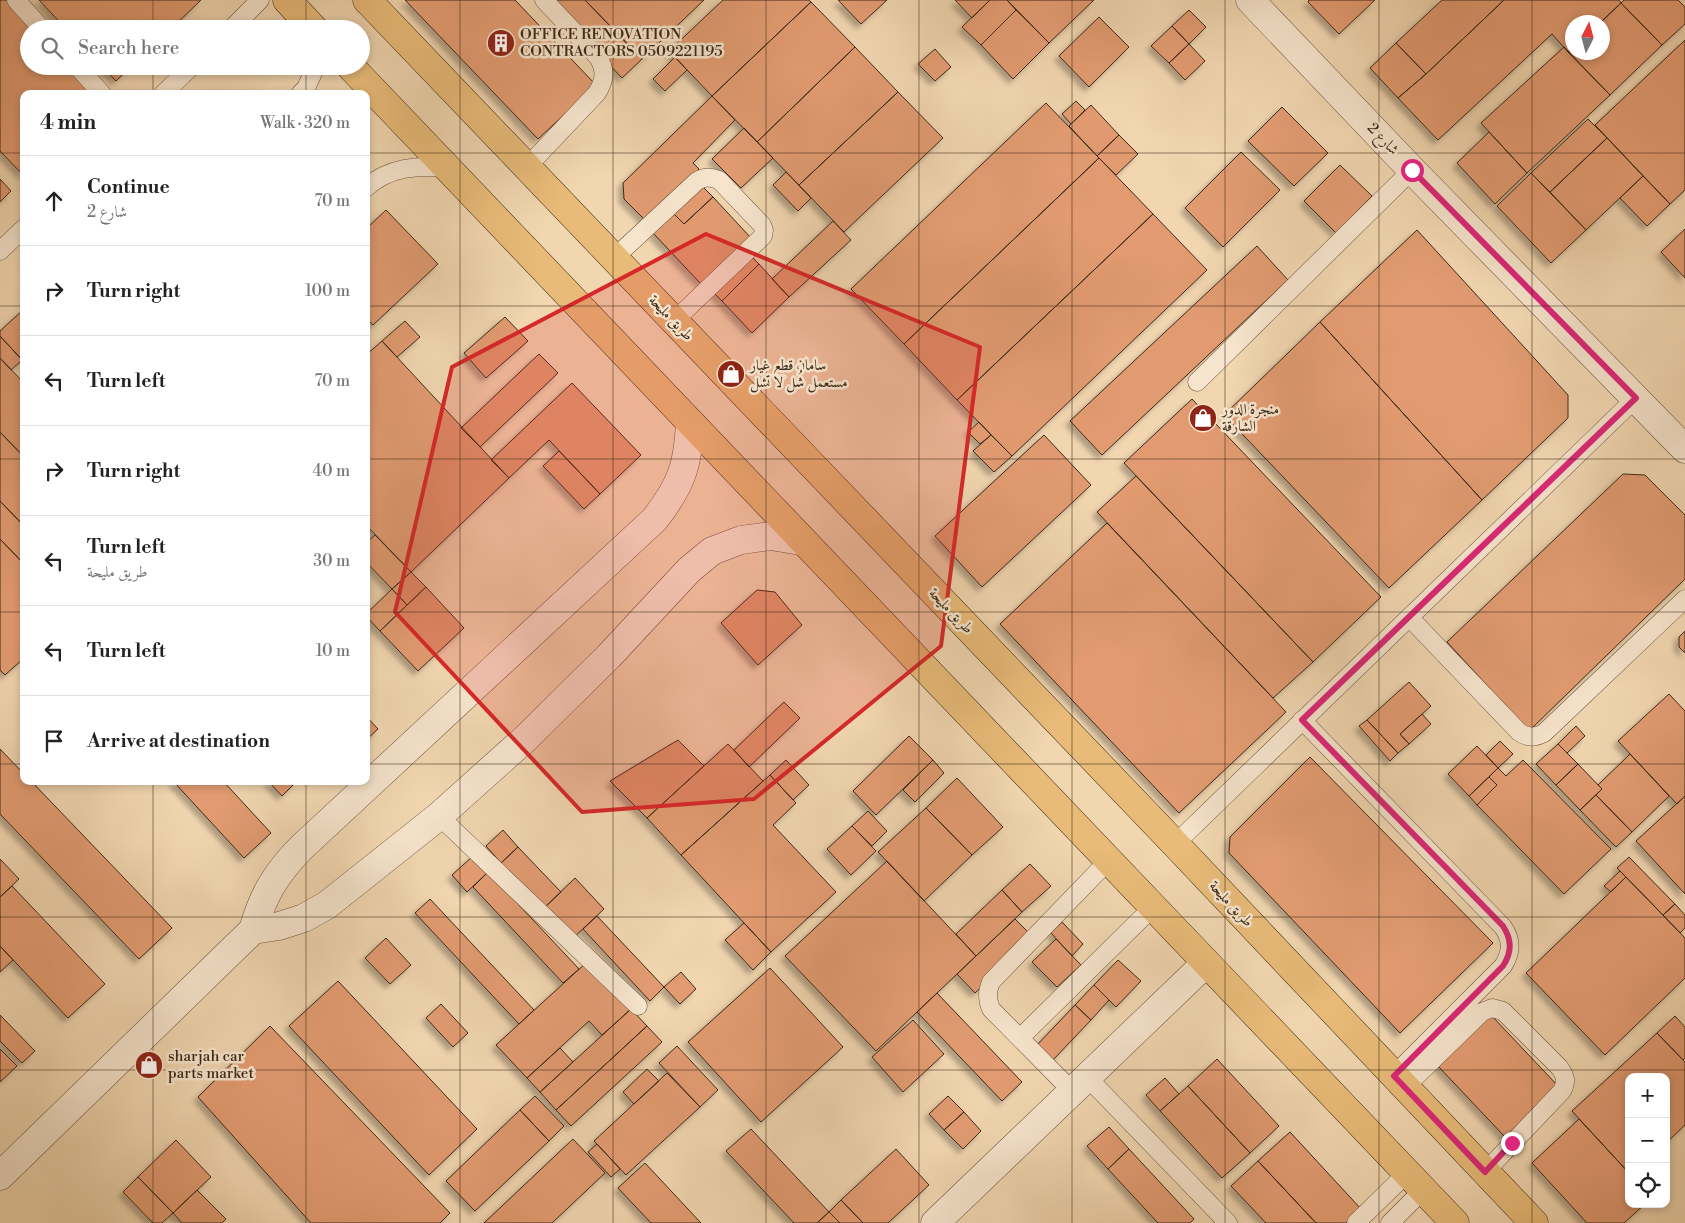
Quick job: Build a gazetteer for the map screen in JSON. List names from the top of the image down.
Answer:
{
  "streets": {
    "main road": ["طريق مليحة"],
    "street": ["شارع 2"]
  },
  "places": {
    "building": ["OFFICE RENOVATION CONTRACTORS 0509221195"],
    "shop": ["سامان قطع غيار مستعمل شُل لا تشل", "منجرة الدور الشارقة", "sharjah car parts market"]
  },
  "north": "top",
  "page": {
    "search": "Search here",
    "heading": ["4 min", "Walk · 320 m"],
    "list": [
      ["Continue", "شارع 2", "70 m"],
      ["Turn right", "100 m"],
      ["Turn left", "70 m"],
      ["Turn right", "40 m"],
      ["Turn left", "طريق مليحة", "30 m"],
      ["Turn left", "10 m"],
      "Arrive at destination"
    ],
    "map_buttons": ["+", "−"]
  }
}
